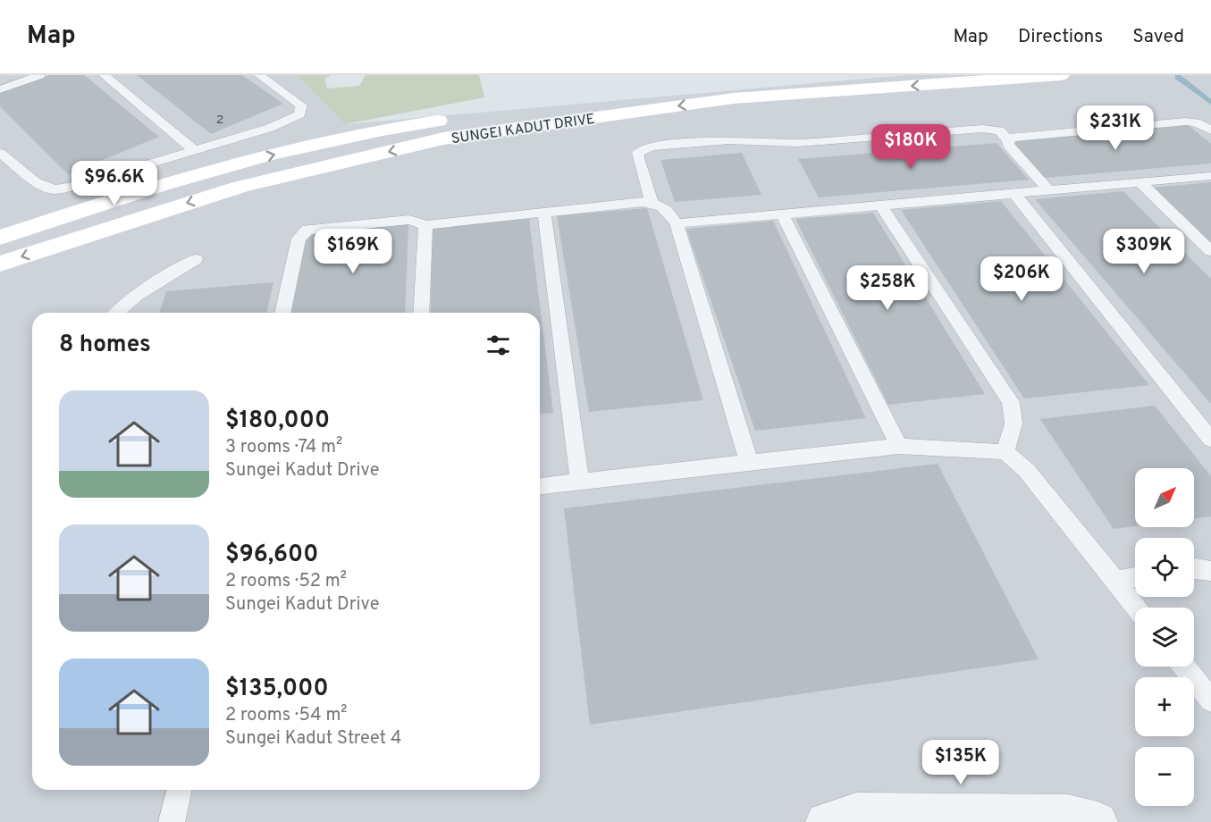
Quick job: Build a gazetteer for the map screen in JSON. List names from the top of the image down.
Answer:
{
  "streets": {
    "main road": ["SUNGEI KADUT DRIVE"]
  },
  "house_numbers": ["2"],
  "north": "top right",
  "page": {
    "header": "Map",
    "nav": ["Map", "Directions", "Saved"],
    "price": [
      "$231K",
      "$180K",
      "$96.6K",
      "$169K",
      "$309K",
      "$206K",
      "$258K",
      "$135K"
    ],
    "heading": "8 homes",
    "list": [
      {
        "name": "$180,000",
        "note": "3 rooms · 74 m² · Sungei Kadut Drive"
      },
      {
        "name": "$96,600",
        "note": "2 rooms · 52 m² · Sungei Kadut Drive"
      },
      {
        "name": "$135,000",
        "note": "2 rooms · 54 m² · Sungei Kadut Street 4"
      }
    ],
    "map_buttons": ["+", "−"]
  }
}
